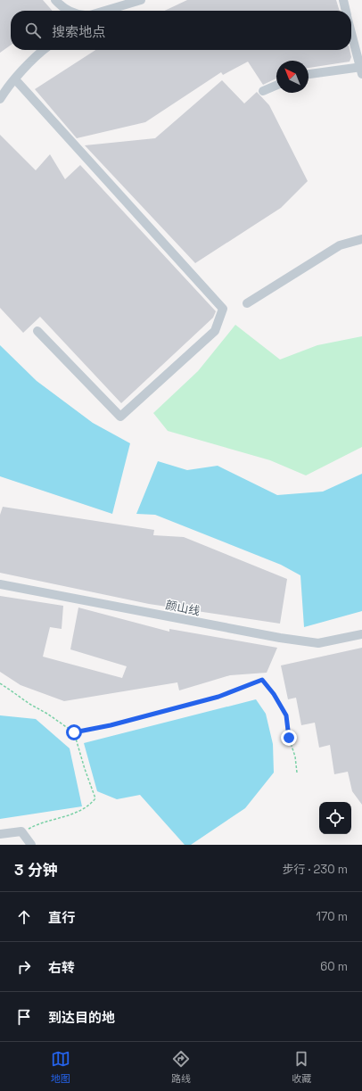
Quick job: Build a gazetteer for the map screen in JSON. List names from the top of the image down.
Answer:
{
  "streets": {
    "street": ["颜山线"]
  },
  "north": "top left",
  "page": {
    "search": "搜索地点",
    "heading": ["3 分钟", "步行 · 230 m"],
    "list": [
      ["直行", "170 m"],
      ["右转", "60 m"],
      "到达目的地"
    ],
    "nav": ["地图", "路线", "收藏"]
  }
}
